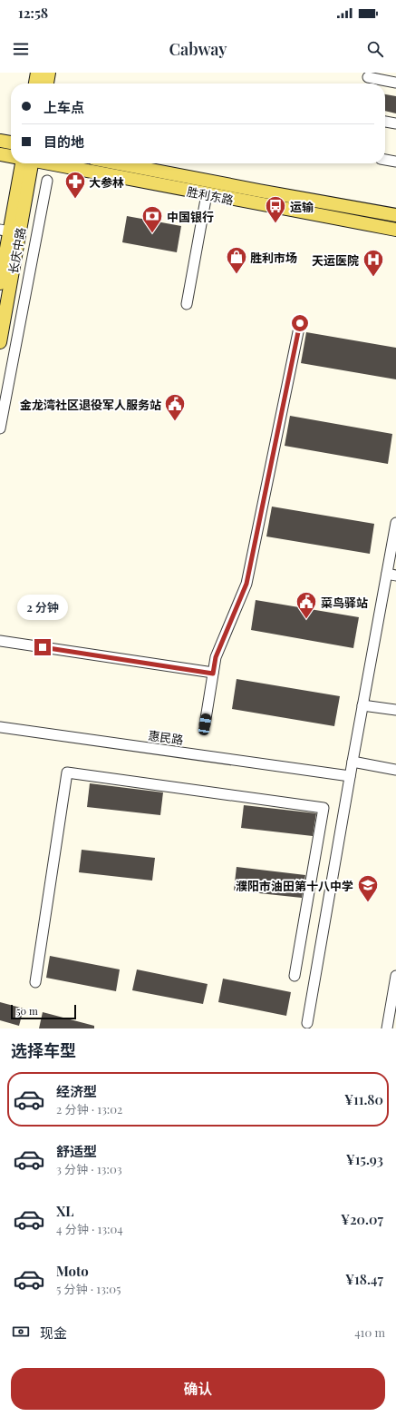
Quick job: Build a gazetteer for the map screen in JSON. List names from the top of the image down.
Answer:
{
  "streets": {
    "main road": ["胜利东路", "长庆中路"],
    "street": ["惠民路"]
  },
  "places": {
    "pharmacy": ["大参林"],
    "bus stop": ["运输"],
    "bank": ["中国银行"],
    "shop": ["胜利市场"],
    "hospital": ["天运医院"],
    "public building": ["金龙湾社区退役军人服务站", "菜鸟驿站"],
    "school or university": ["濮阳市油田第十八中学"]
  },
  "scale_bar": "50 m",
  "page": {
    "status": "12:58",
    "header": "Cabway",
    "banner": ["上车点", "目的地"],
    "bubble": "2 分钟",
    "scale": "50 m",
    "heading": "选择车型",
    "list": [
      {
        "name": "经济型",
        "note": "2 分钟 · 13:02",
        "value": "¥11.80"
      },
      {
        "name": "舒适型",
        "note": "3 分钟 · 13:03",
        "value": "¥15.93"
      },
      {
        "name": "XL",
        "note": "4 分钟 · 13:04",
        "value": "¥20.07"
      },
      {
        "name": "Moto",
        "note": "5 分钟 · 13:05",
        "value": "¥18.47"
      }
    ],
    "pay": ["现金", "410 m"],
    "buttons": "确认"
  }
}
